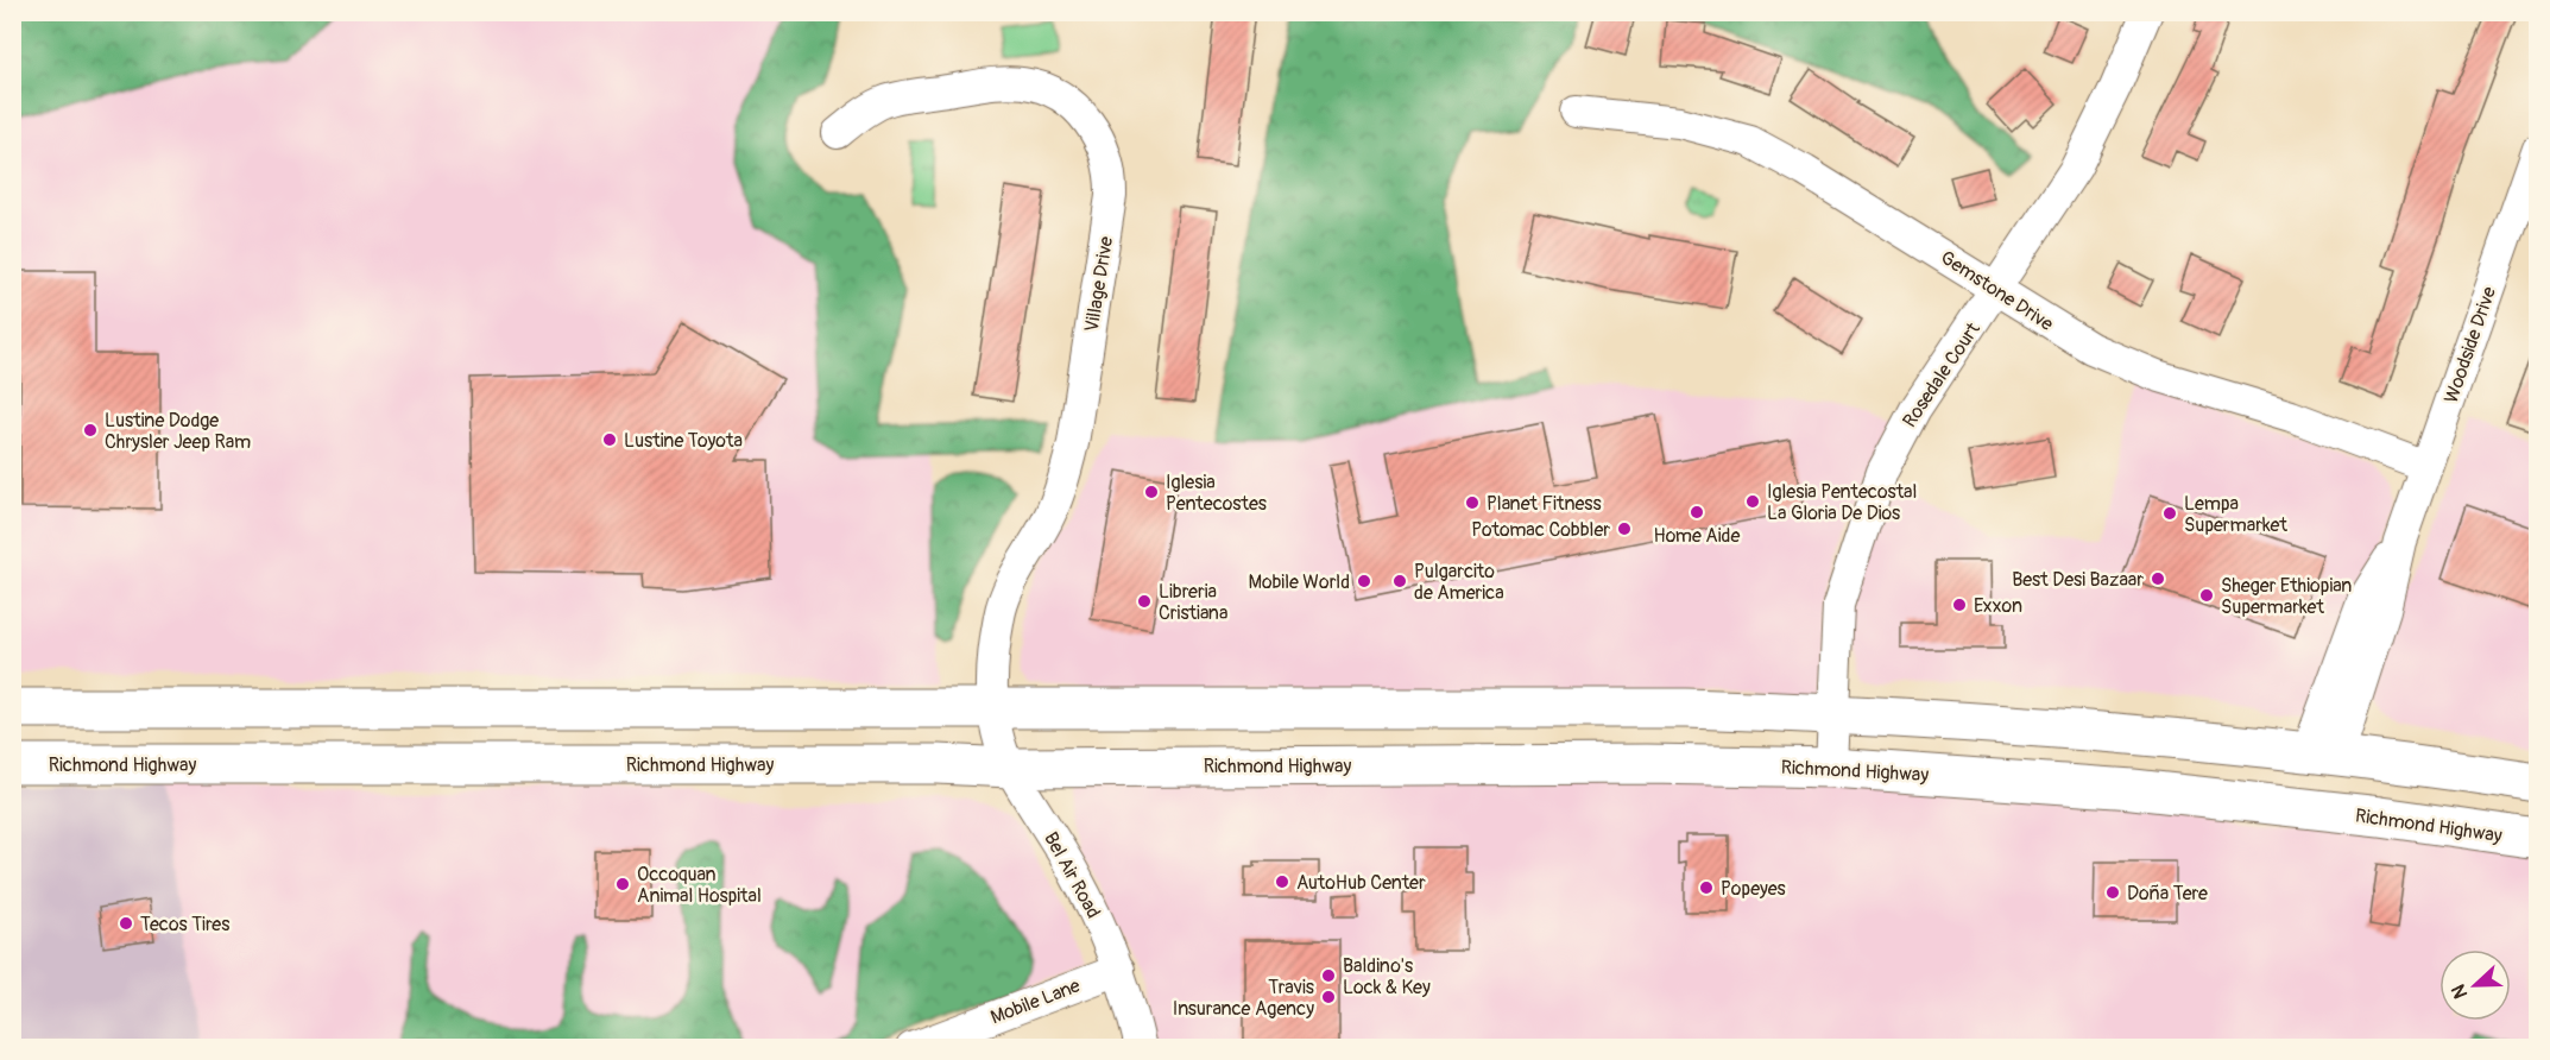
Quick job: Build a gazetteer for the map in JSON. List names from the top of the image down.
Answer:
{
  "streets": {
    "main road": ["Richmond Highway"],
    "street": [
      "Village Drive",
      "Gemstone Drive",
      "Woodside Drive",
      "Rosedale Court",
      "Bel Air Road",
      "Mobile Lane"
    ]
  },
  "crossings": [
    ["Village Drive", "Bel Air Road"],
    ["Gemstone Drive", "Woodside Drive"],
    ["Gemstone Drive", "Rosedale Court"],
    ["Rosedale Court", "Richmond Highway"],
    ["Richmond Highway", "Bel Air Road"],
    ["Bel Air Road", "Mobile Lane"]
  ],
  "places": [
    "Lustine Dodge Chrysler Jeep Ram",
    "Lustine Toyota",
    "Iglesia Pentecostes",
    "Iglesia Pentecostal La Gloria De Dios",
    "Planet Fitness",
    "Home Aide",
    "Lempa Supermarket",
    "Potomac Cobbler",
    "Best Desi Bazaar",
    "Mobile World",
    "Pulgarcito de America",
    "Sheger Ethiopian Supermarket",
    "Libreria Cristiana",
    "Exxon",
    "AutoHub Center",
    "Occoquan Animal Hospital",
    "Popeyes",
    "Doña Tere",
    "Tecos Tires",
    "Baldino's Lock & Key",
    "Travis Insurance Agency"
  ],
  "north": "left"
}
